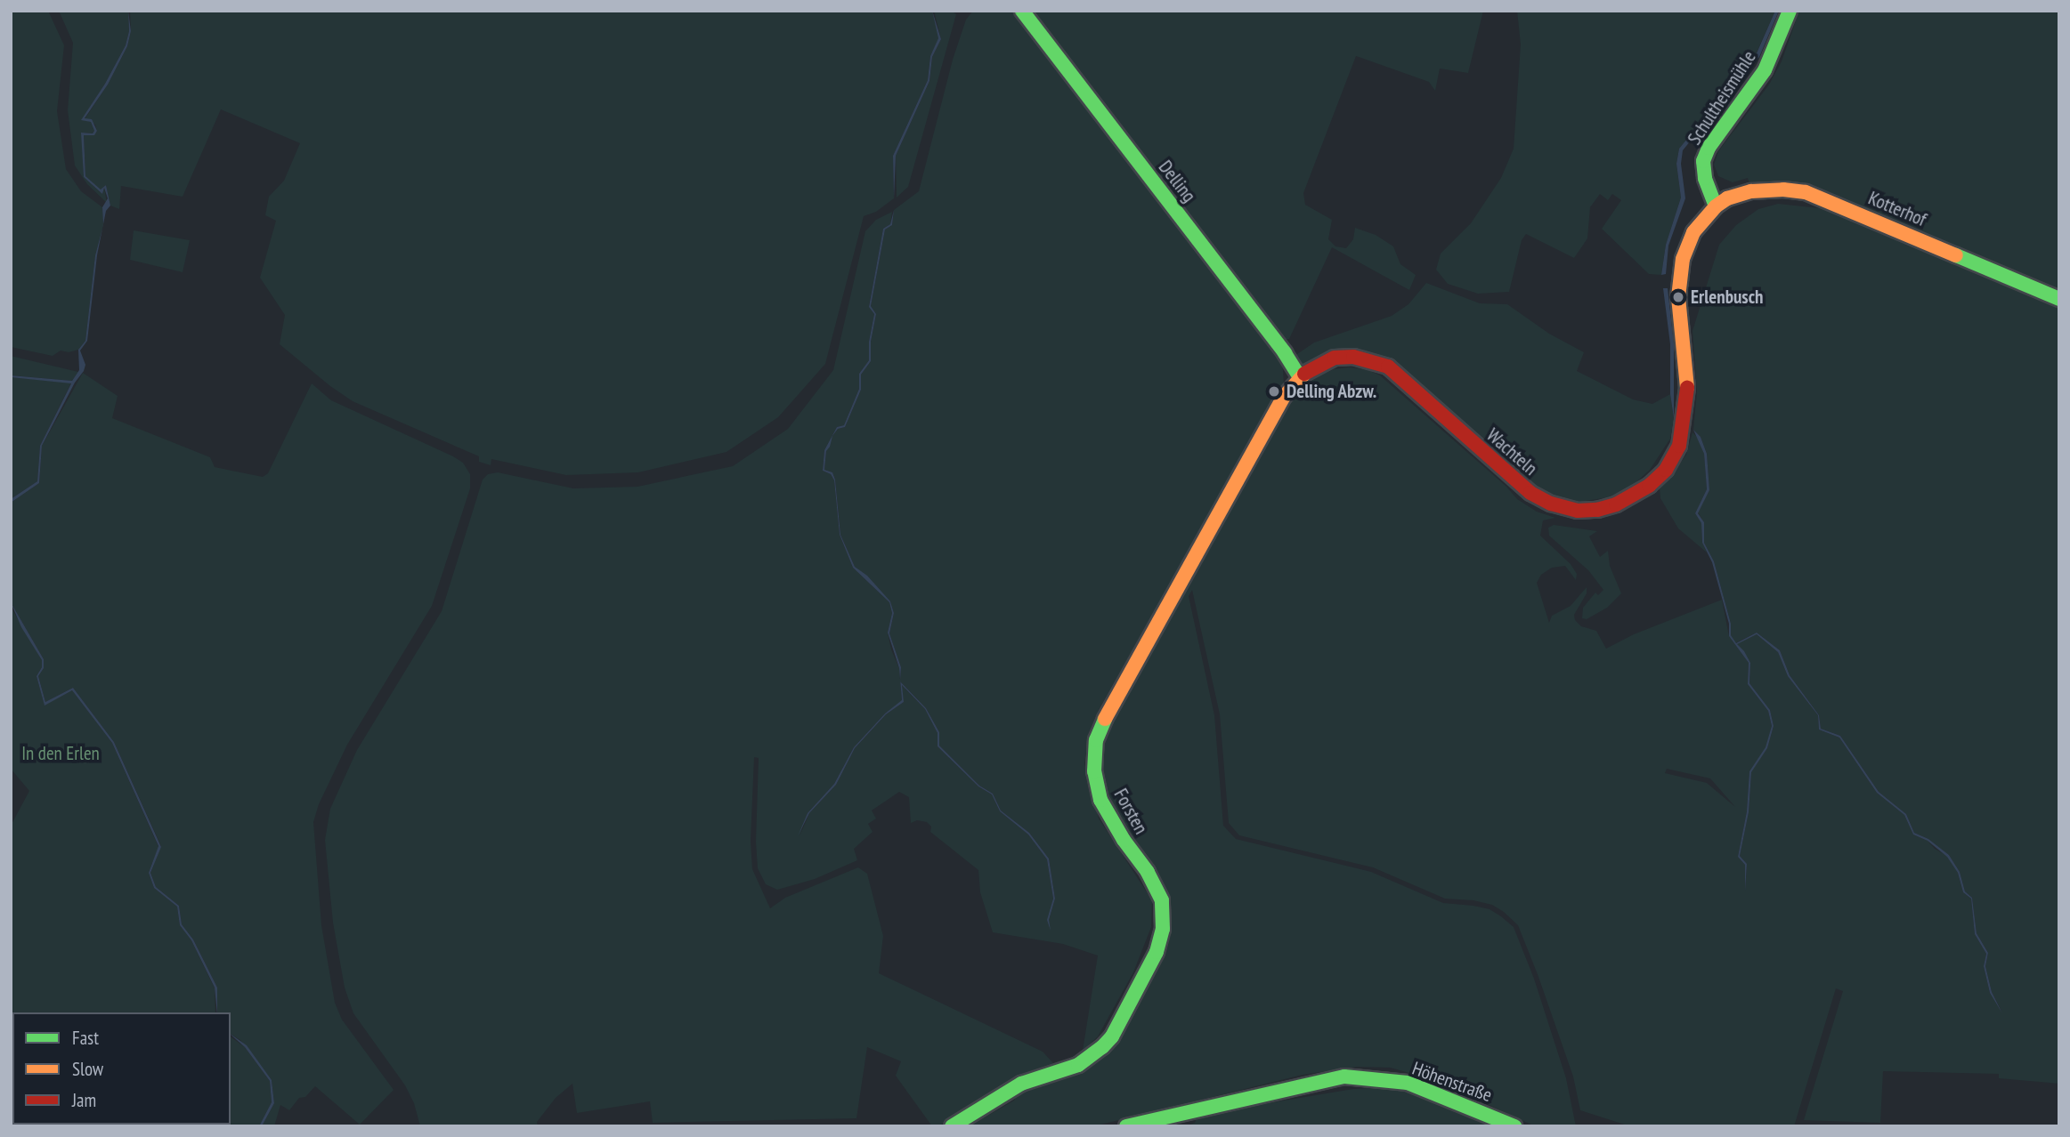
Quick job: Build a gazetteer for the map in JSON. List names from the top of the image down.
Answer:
{
  "streets": {
    "street": [
      "Schultheismühle",
      "Delling",
      "Kotterhof",
      "Wachteln",
      "Forsten",
      "Höhenstraße"
    ]
  },
  "crossings": [
    ["Schultheismühle", "Kotterhof"],
    ["Schultheismühle", "Wachteln"],
    ["Delling", "Wachteln"],
    ["Delling", "Forsten"],
    ["Kotterhof", "Wachteln"],
    ["Wachteln", "Forsten"]
  ],
  "parks": ["In den Erlen"],
  "places": ["Erlenbusch", "Delling Abzw."],
  "legend": ["Fast", "Slow", "Jam"]
}
